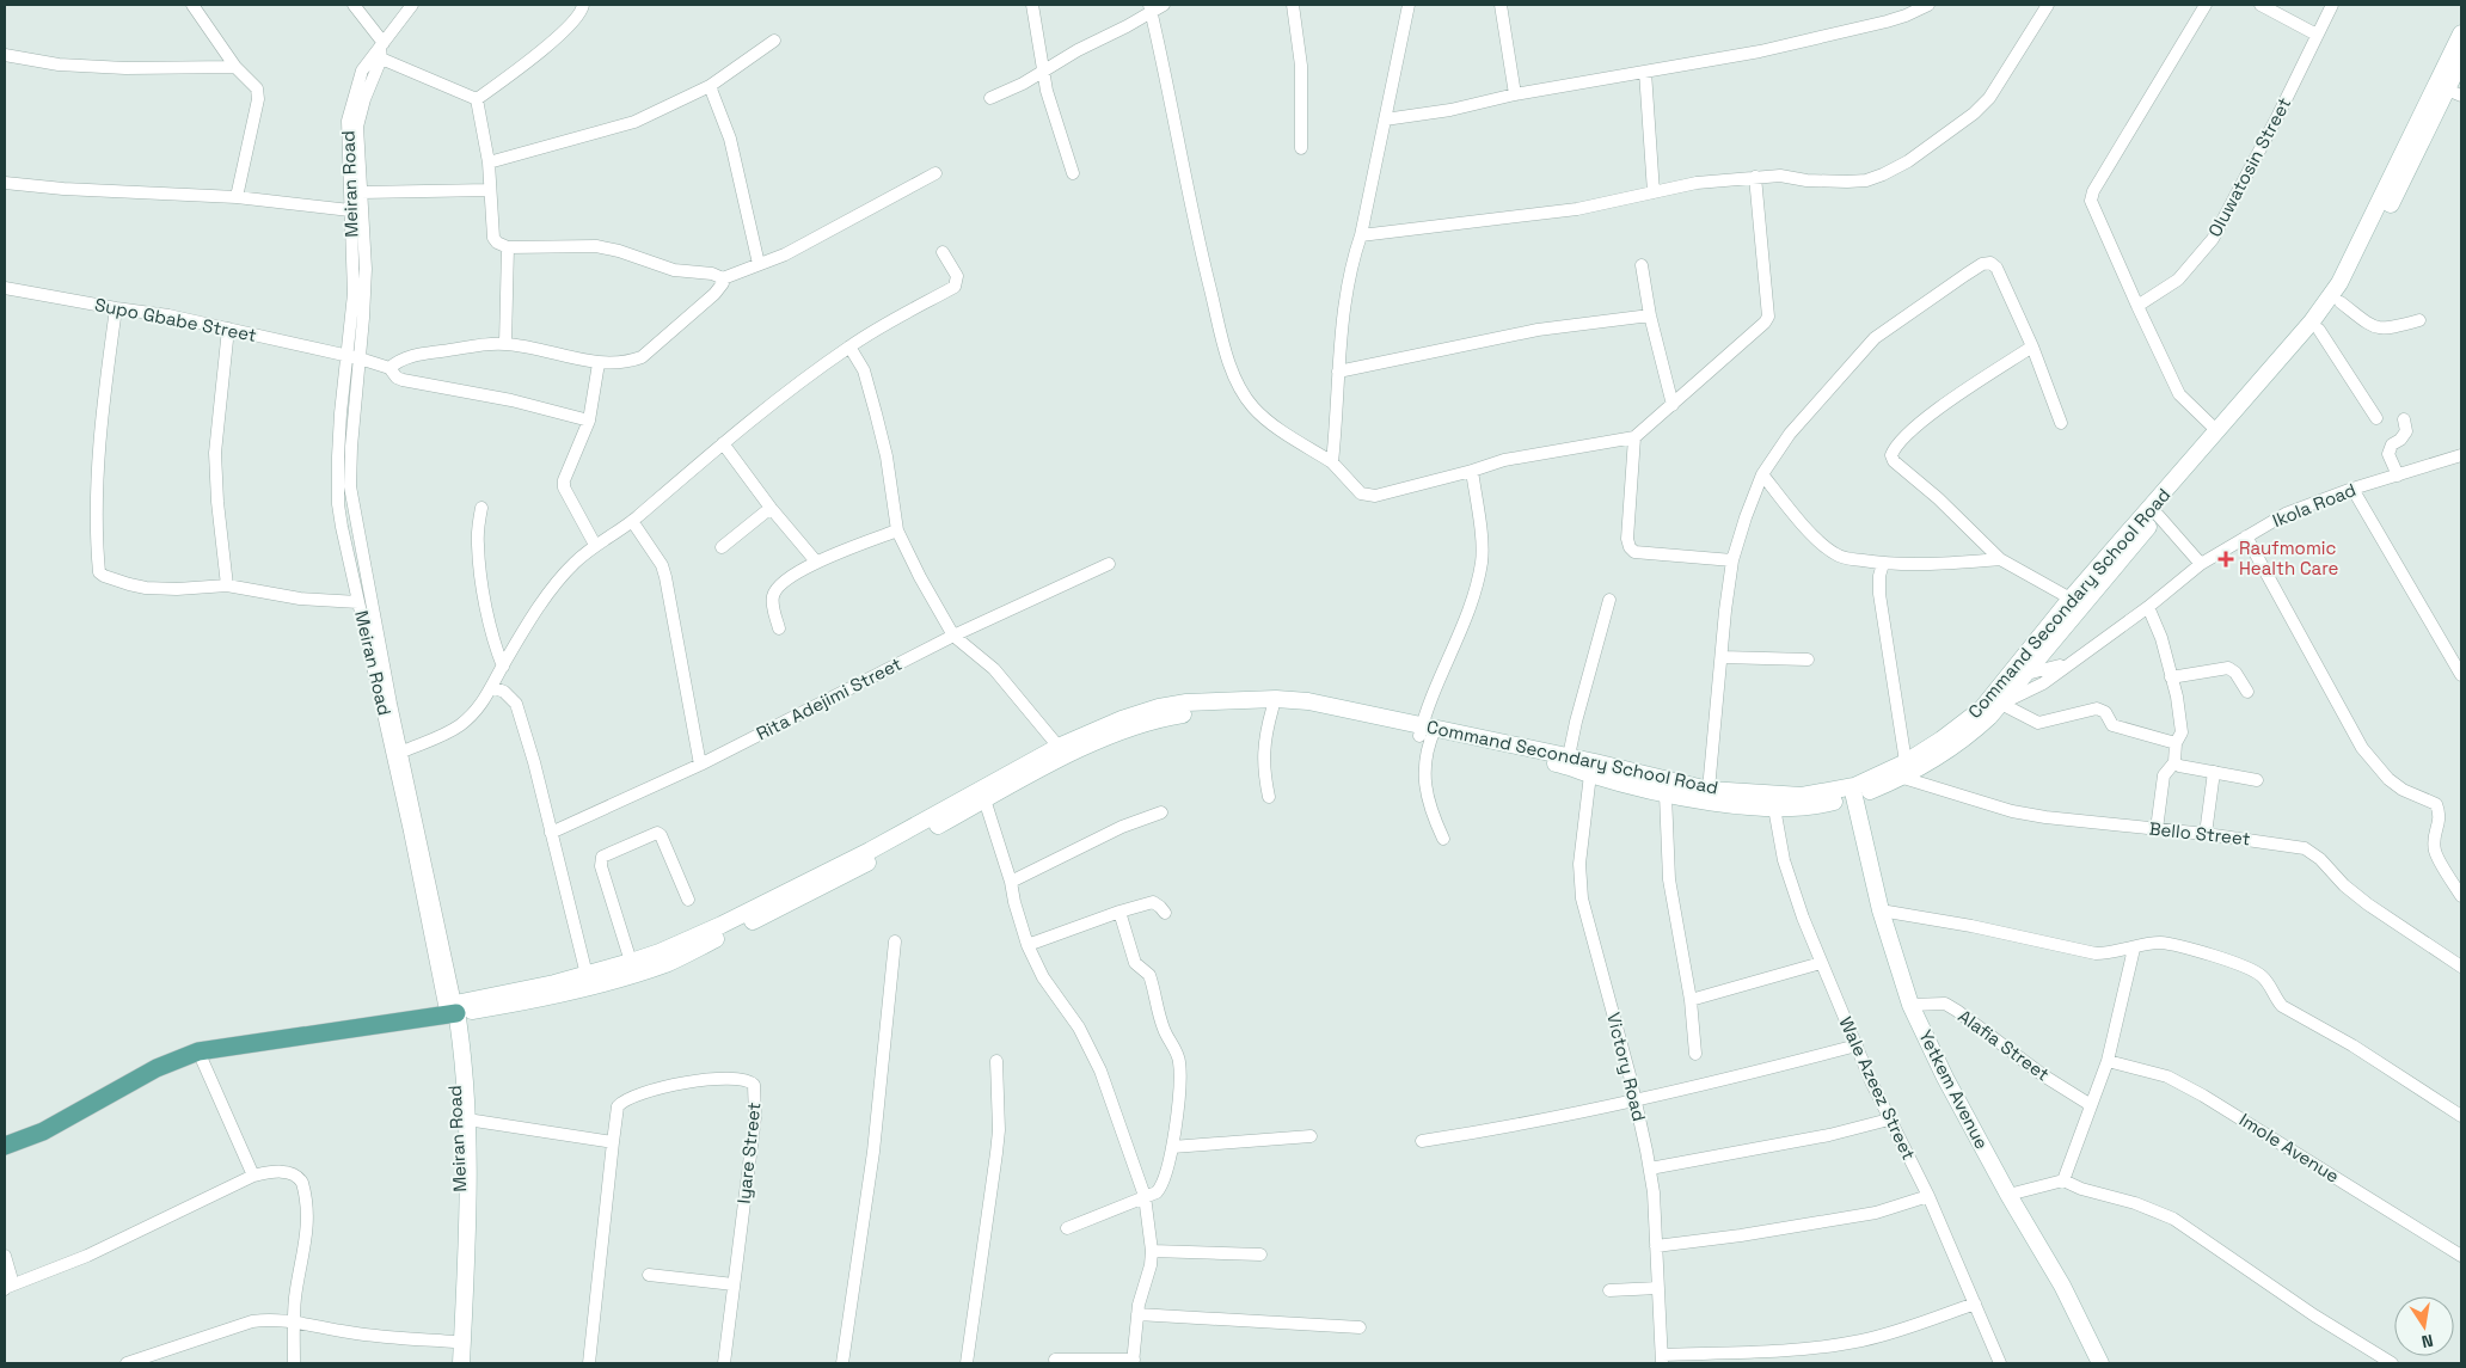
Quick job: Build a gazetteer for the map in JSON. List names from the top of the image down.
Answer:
{
  "streets": {
    "main road": ["Meiran Road", "Command Secondary School Road", "Yetkem Avenue"],
    "street": [
      "Oluwatosin Street",
      "Supo Gbabe Street",
      "Ikola Road",
      "Rita Adejimi Street",
      "Bello Street",
      "Alafia Street",
      "Victory Road",
      "Wale Azeez Street",
      "Imole Avenue",
      "Iyare Street"
    ]
  },
  "crossings": [
    ["Meiran Road", "Supo Gbabe Street"],
    ["Ikola Road", "Command Secondary School Road"],
    ["Command Secondary School Road", "Bello Street"],
    ["Command Secondary School Road", "Victory Road"],
    ["Command Secondary School Road", "Wale Azeez Street"],
    ["Command Secondary School Road", "Yetkem Avenue"],
    ["Alafia Street", "Yetkem Avenue"]
  ],
  "places": {
    "health": ["Raufmomic Health Care"]
  },
  "north": "bottom"
}
